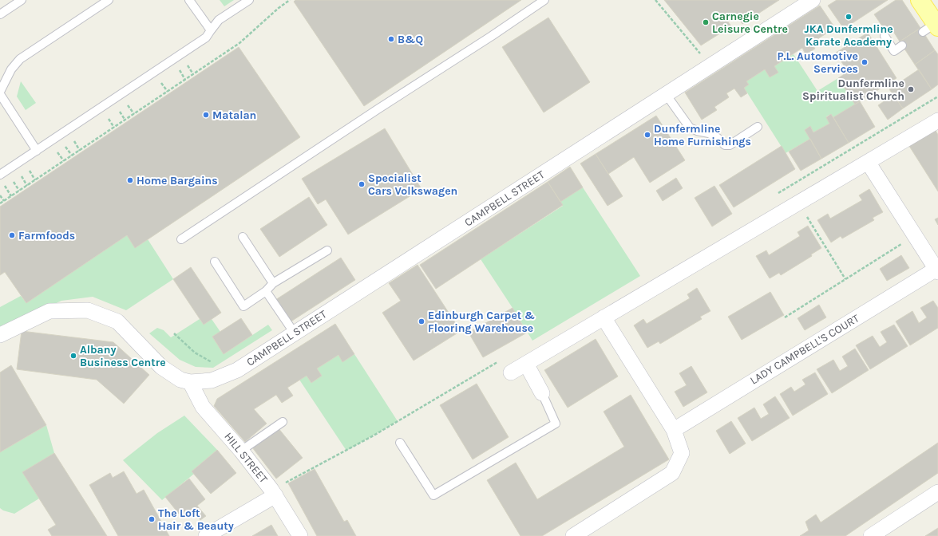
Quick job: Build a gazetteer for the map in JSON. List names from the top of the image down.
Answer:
{
  "streets": {
    "street": ["CAMPBELL STREET", "LADY CAMPBELL'S COURT", "HILL STREET"]
  },
  "crossings": [
    ["CAMPBELL STREET", "HILL STREET"]
  ],
  "places": [
    "JKA Dunfermline Karate Academy",
    "Carnegie Leisure Centre",
    "B&Q",
    "P.L. Automotive Services",
    "Dunfermline Spiritualist Church",
    "Matalan",
    "Dunfermline Home Furnishings",
    "Home Bargains",
    "Specialist Cars Volkswagen",
    "Farmfoods",
    "Edinburgh Carpet & Flooring Warehouse",
    "Albany Business Centre",
    "The Loft Hair & Beauty"
  ]
}
